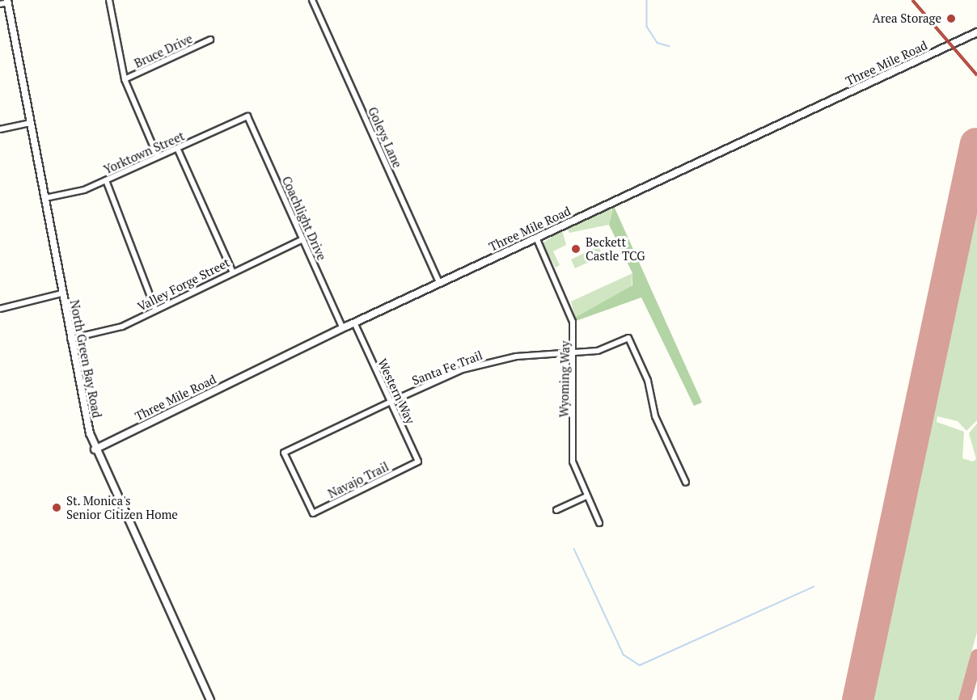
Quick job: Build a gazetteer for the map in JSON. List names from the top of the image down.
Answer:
{
  "streets": {
    "street": [
      "Bruce Drive",
      "Three Mile Road",
      "Goleys Lane",
      "Yorktown Street",
      "Coachlight Drive",
      "Valley Forge Street",
      "North Green Bay Road",
      "Santa Fe Trail",
      "Wyoming Way",
      "Western Way",
      "Navajo Trail"
    ]
  },
  "crossings": [
    ["Three Mile Road", "Goleys Lane"],
    ["Three Mile Road", "Coachlight Drive"],
    ["Three Mile Road", "North Green Bay Road"],
    ["Three Mile Road", "Wyoming Way"],
    ["Three Mile Road", "Western Way"],
    ["Yorktown Street", "Coachlight Drive"],
    ["Yorktown Street", "North Green Bay Road"],
    ["Coachlight Drive", "Valley Forge Street"],
    ["Valley Forge Street", "North Green Bay Road"],
    ["Santa Fe Trail", "Wyoming Way"],
    ["Santa Fe Trail", "Western Way"],
    ["Santa Fe Trail", "Navajo Trail"],
    ["Western Way", "Navajo Trail"]
  ],
  "places": ["Area Storage", "Beckett Castle TCG", "St. Monica's Senior Citizen Home"]
}
